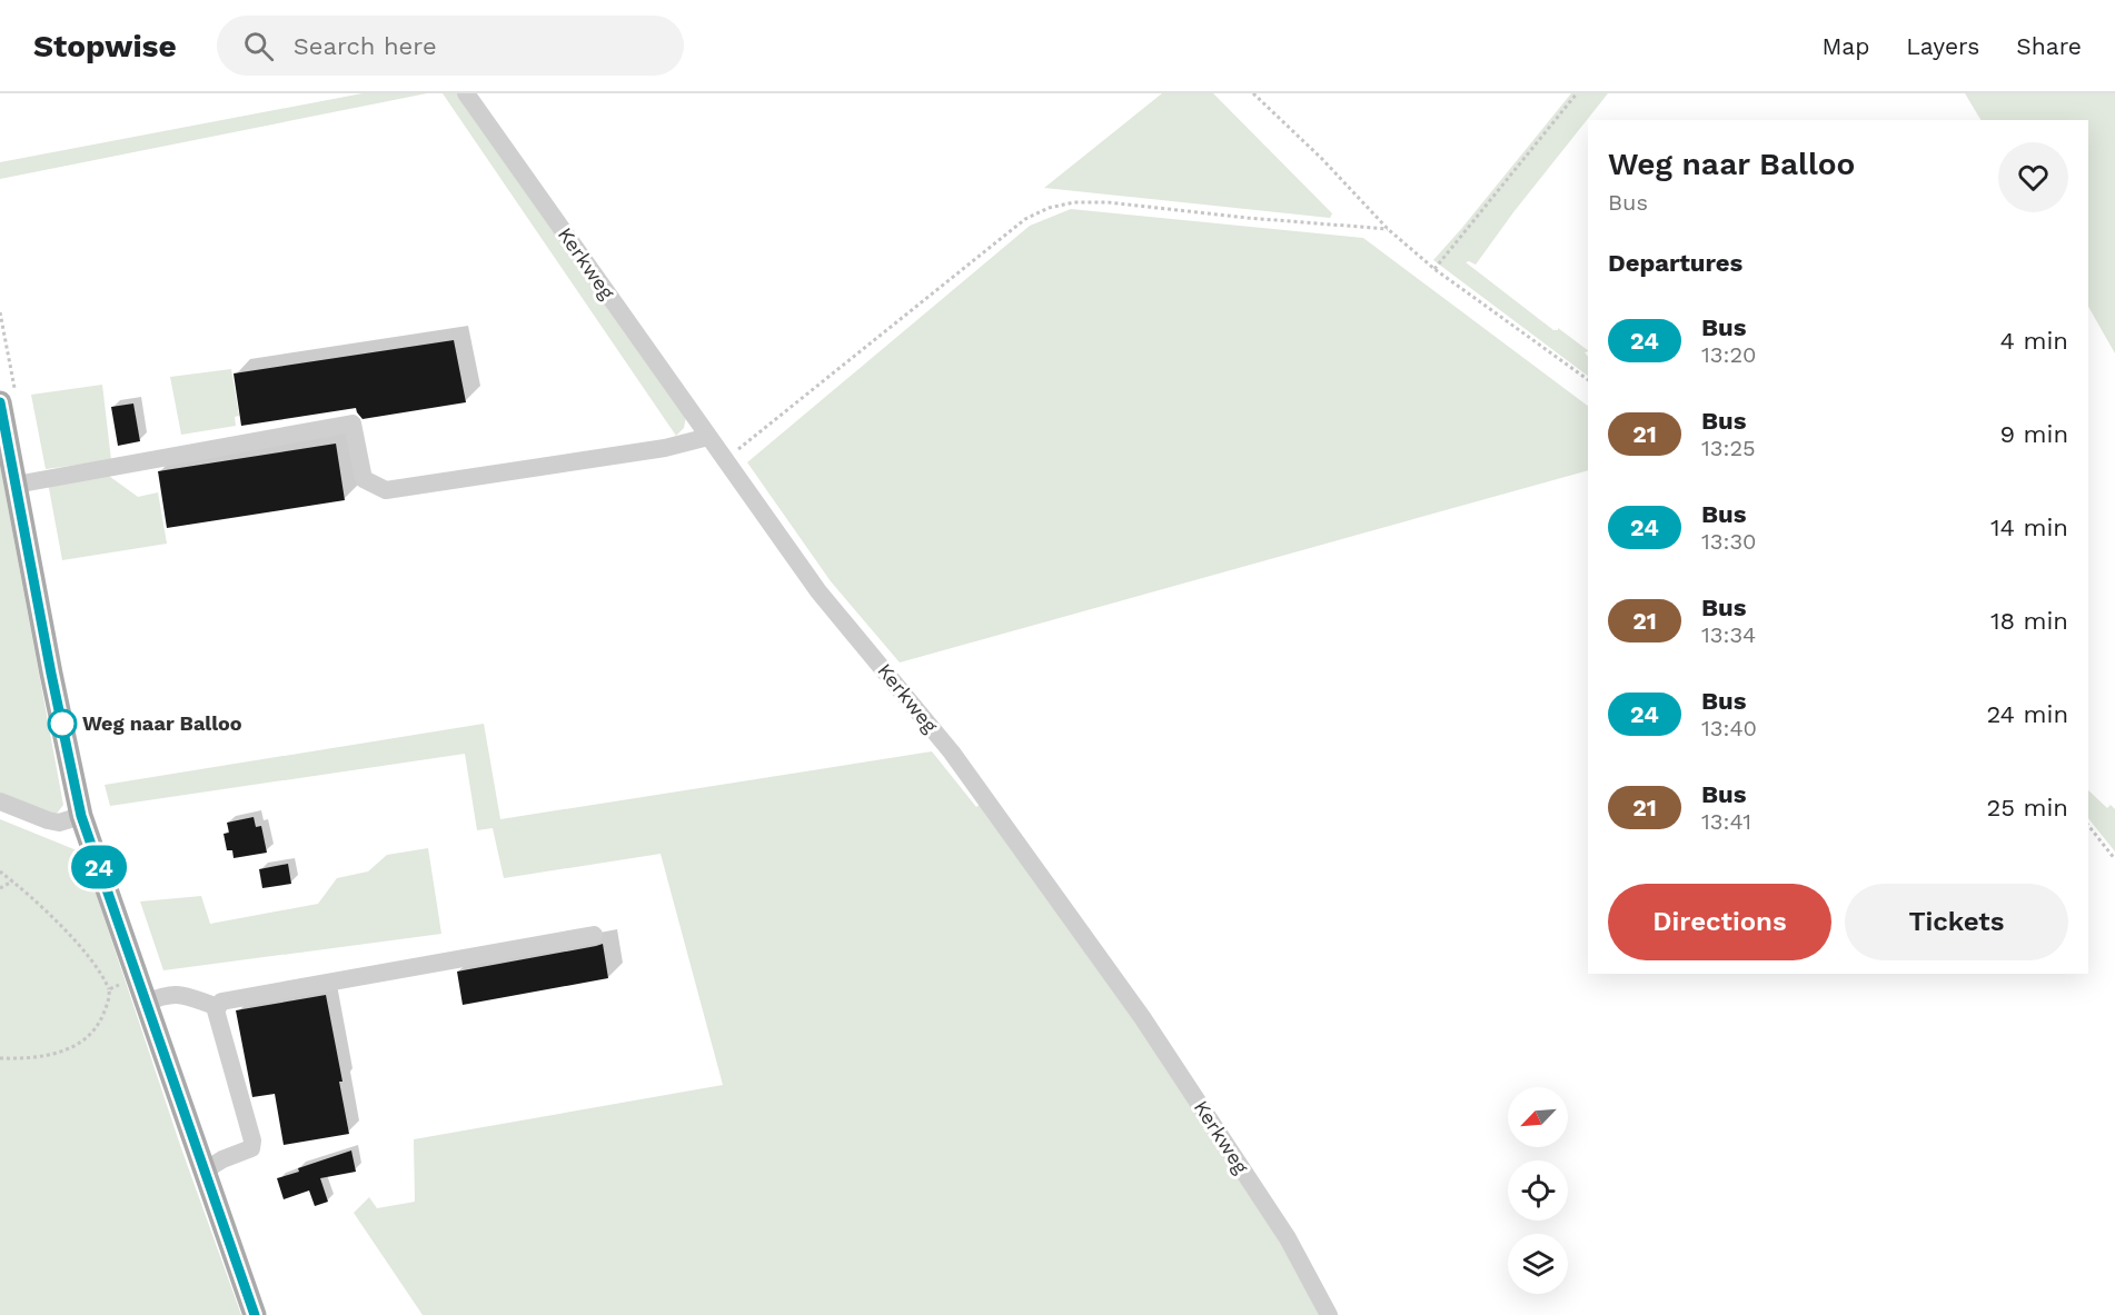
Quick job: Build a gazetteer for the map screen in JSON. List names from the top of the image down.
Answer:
{
  "streets": {
    "street": ["Kerkweg"]
  },
  "places": ["Weg naar Balloo"],
  "lines": ["bus line 24"],
  "north": "bottom left",
  "page": {
    "header": "Stopwise",
    "search": "Search here",
    "nav": ["Map", "Layers", "Share"],
    "on_map": "24",
    "heading": [
      ["Weg naar Balloo", "Bus"],
      "Departures"
    ],
    "list": [
      {
        "mark": "24",
        "name": "Bus",
        "note": "13:20",
        "value": "4 min"
      },
      {
        "mark": "21",
        "name": "Bus",
        "note": "13:25",
        "value": "9 min"
      },
      {
        "mark": "24",
        "name": "Bus",
        "note": "13:30",
        "value": "14 min"
      },
      {
        "mark": "21",
        "name": "Bus",
        "note": "13:34",
        "value": "18 min"
      },
      {
        "mark": "24",
        "name": "Bus",
        "note": "13:40",
        "value": "24 min"
      },
      {
        "mark": "21",
        "name": "Bus",
        "note": "13:41",
        "value": "25 min"
      }
    ],
    "buttons": ["Directions", "Tickets"]
  }
}
